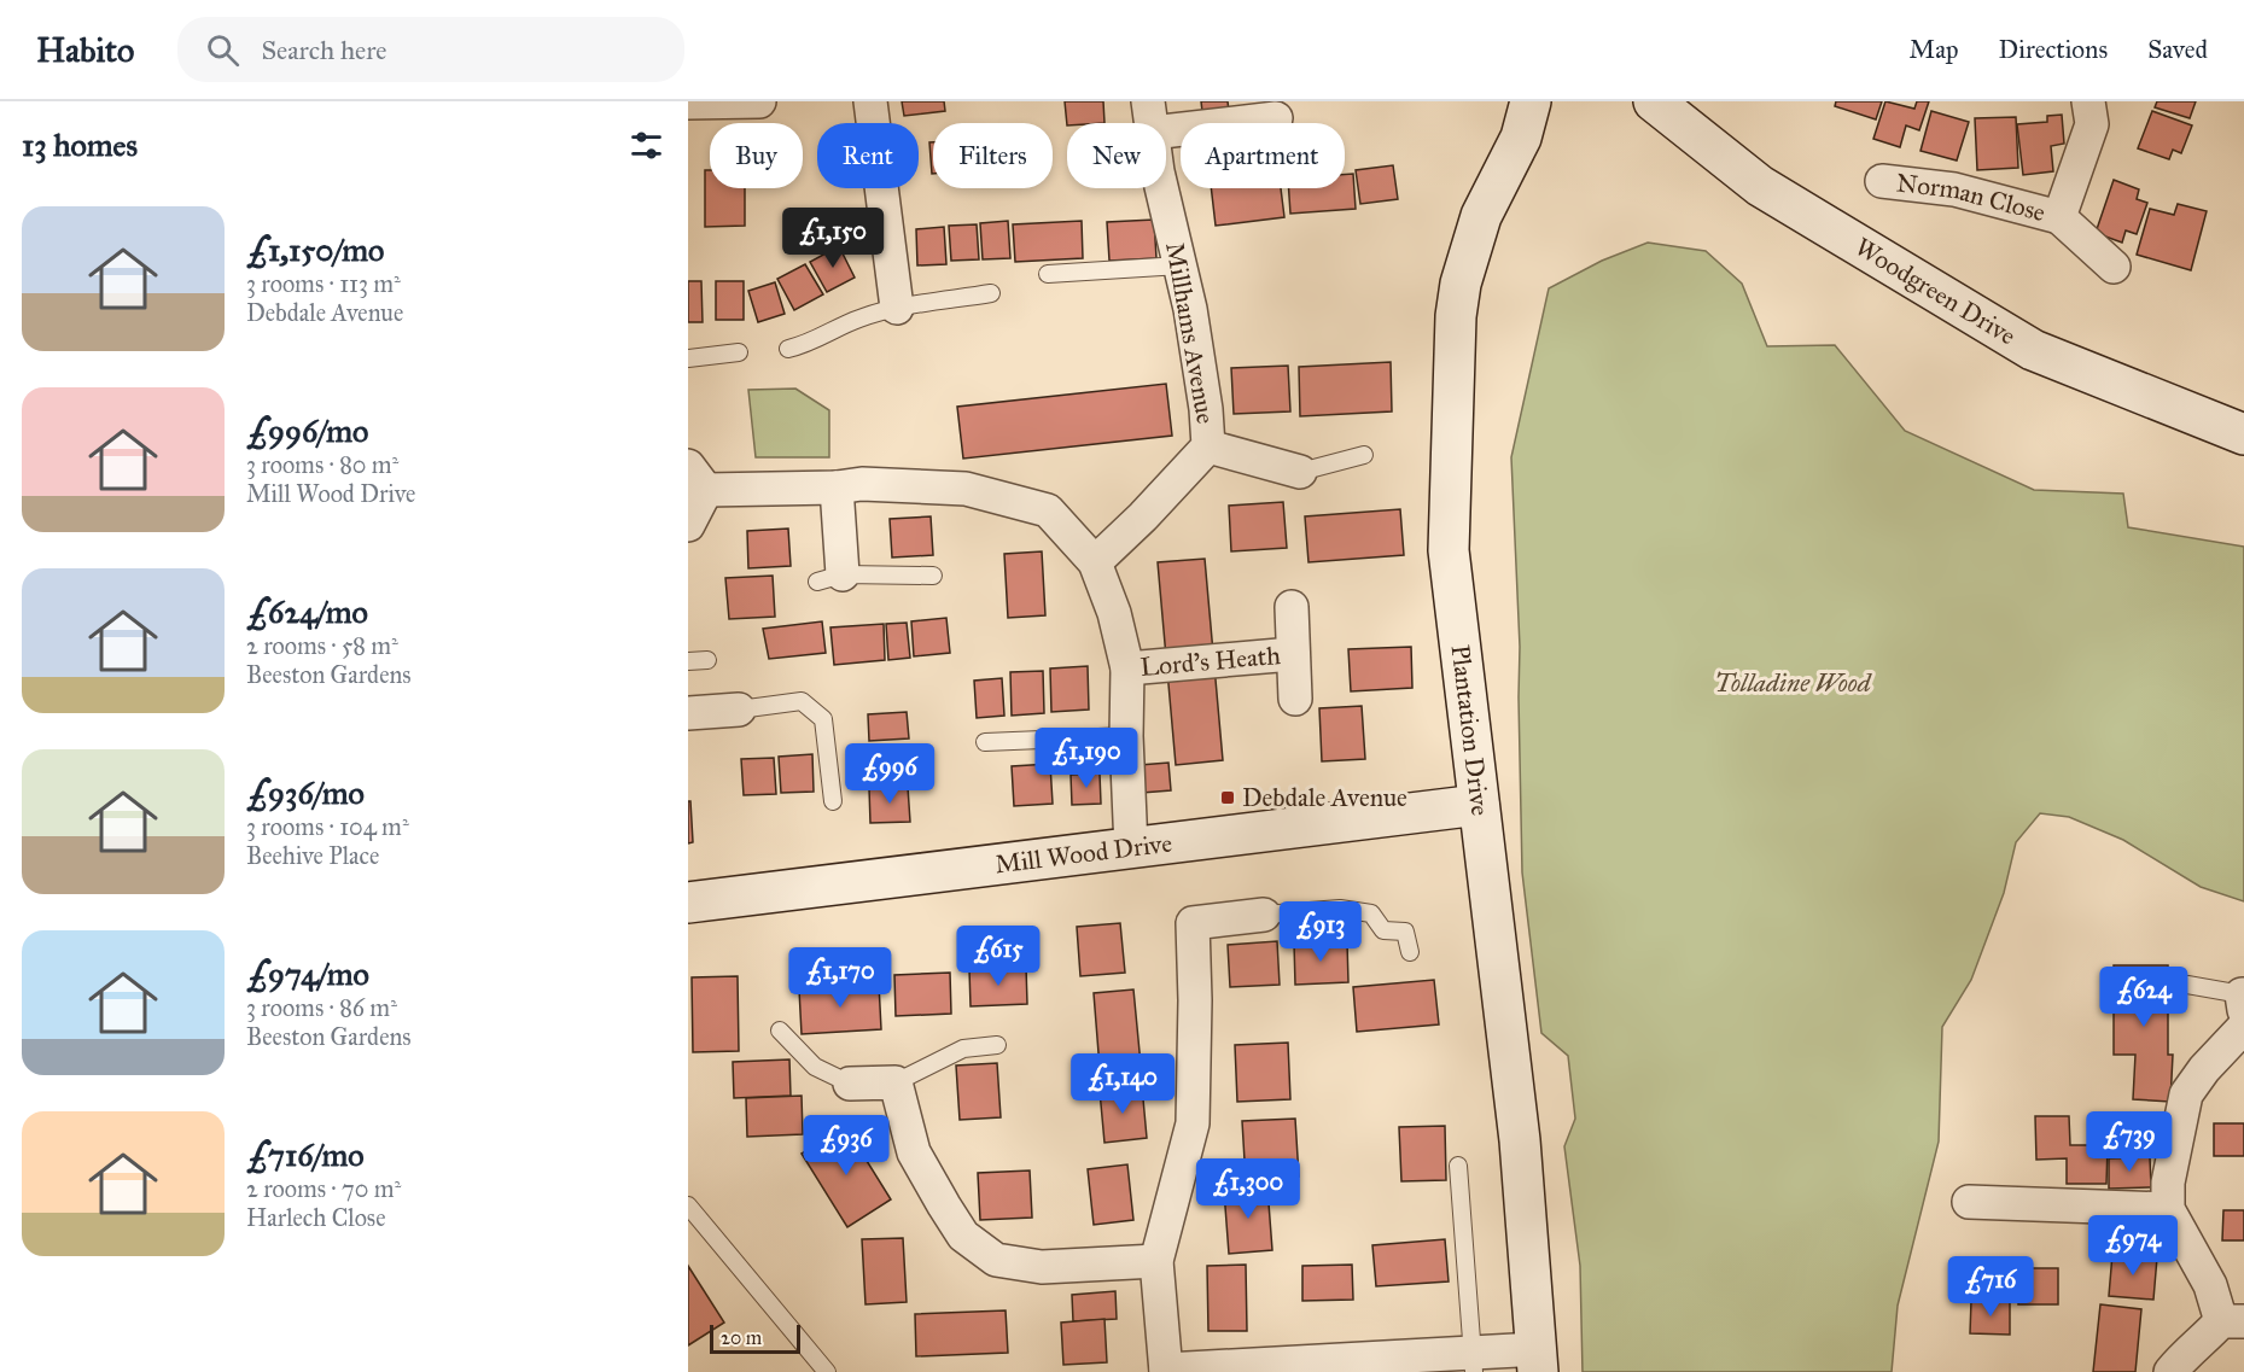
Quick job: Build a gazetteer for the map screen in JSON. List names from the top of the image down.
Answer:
{
  "streets": {
    "street": [
      "Norman Close",
      "Woodgreen Drive",
      "Millhams Avenue",
      "Lord's Heath",
      "Plantation Drive",
      "Mill Wood Drive"
    ]
  },
  "crossings": [
    ["Plantation Drive", "Mill Wood Drive"]
  ],
  "parks": ["Tolladine Wood"],
  "places": {
    "transit": ["Debdale Avenue"]
  },
  "scale_bar": "20 m",
  "page": {
    "header": "Habito",
    "search": "Search here",
    "nav": ["Map", "Directions", "Saved"],
    "heading": "13 homes",
    "chip": [
      "Buy",
      "Rent",
      "Filters",
      "New",
      "Apartment"
    ],
    "list": [
      {
        "name": "£1,150/mo",
        "note": "3 rooms · 113 m² · Debdale Avenue"
      },
      {
        "name": "£996/mo",
        "note": "3 rooms · 80 m² · Mill Wood Drive"
      },
      {
        "name": "£624/mo",
        "note": "2 rooms · 58 m² · Beeston Gardens"
      },
      {
        "name": "£936/mo",
        "note": "3 rooms · 104 m² · Beehive Place"
      },
      {
        "name": "£974/mo",
        "note": "3 rooms · 86 m² · Beeston Gardens"
      },
      {
        "name": "£716/mo",
        "note": "2 rooms · 70 m² · Harlech Close"
      }
    ],
    "price": [
      "£1,150",
      "£1,190",
      "£996",
      "£913",
      "£615",
      "£1,170",
      "£624",
      "£1,140",
      "£739",
      "£936",
      "£1,300",
      "£974",
      "£716"
    ],
    "scale": "20 m"
  }
}
